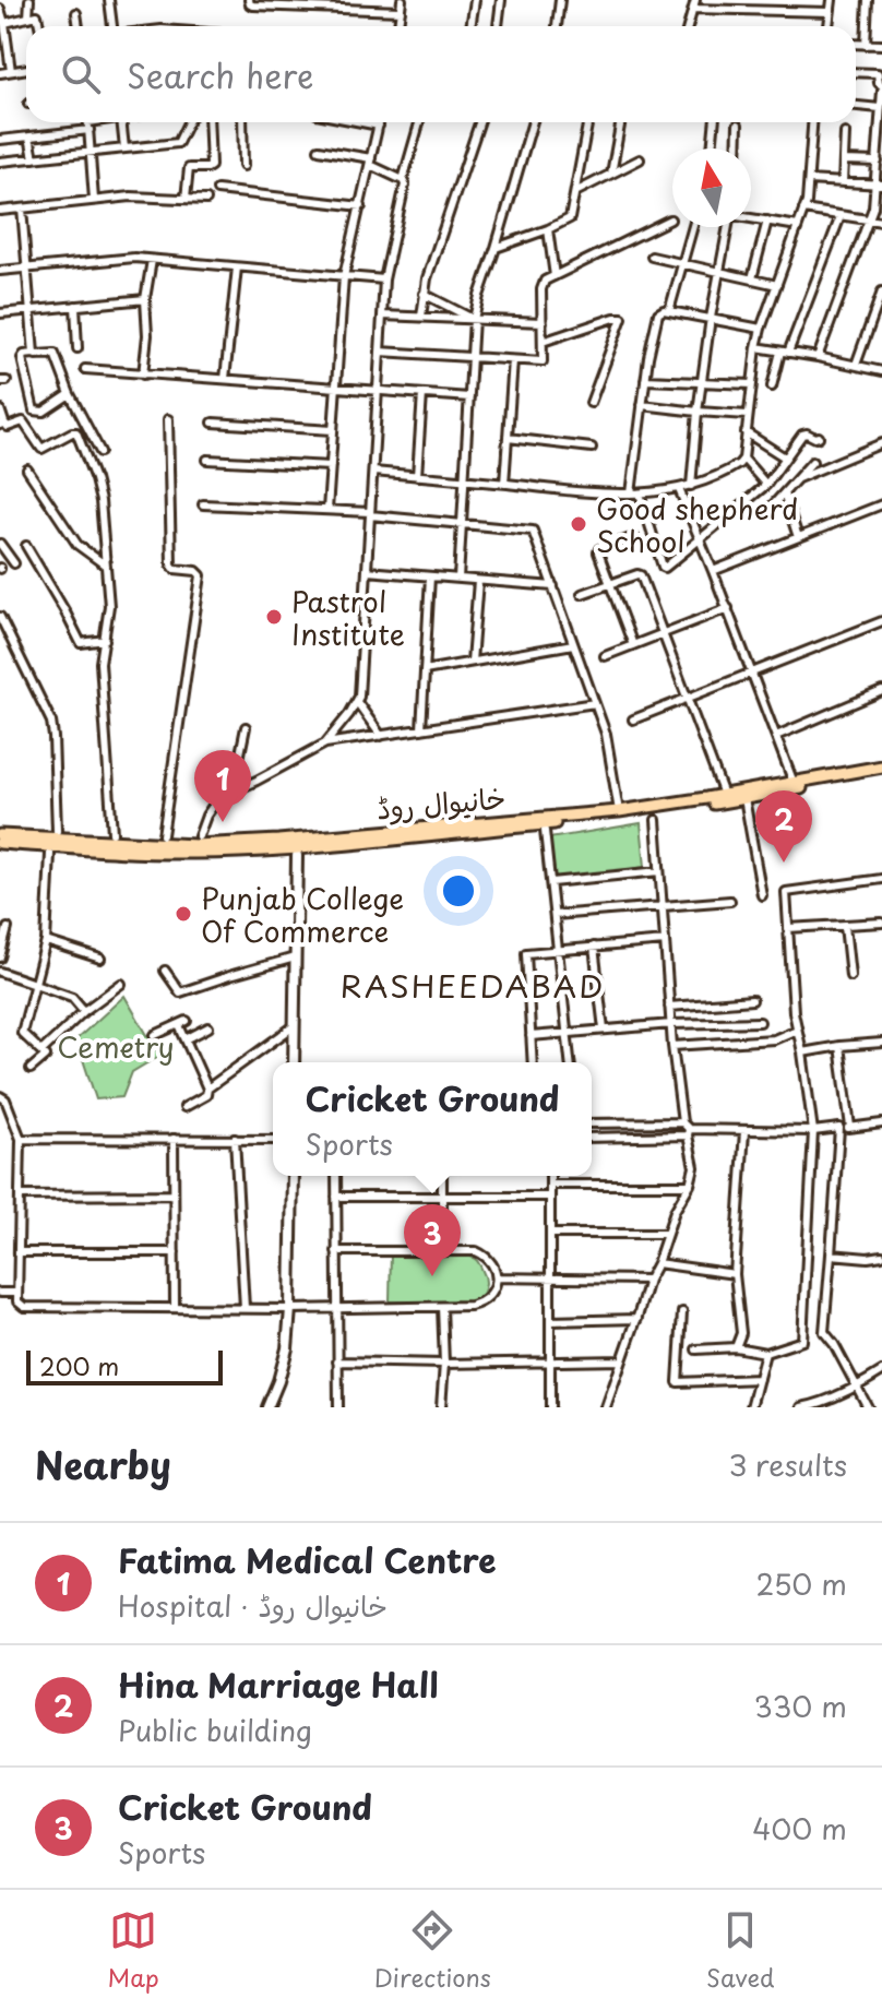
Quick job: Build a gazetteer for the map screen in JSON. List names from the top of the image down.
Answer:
{
  "streets": {
    "main road": ["خانیوال روڈ"]
  },
  "districts": ["RASHEEDABAD"],
  "parks": ["Cemetry"],
  "places": ["Good shepherd School", "Pastrol Institute", "Punjab College Of Commerce"],
  "scale_bar": "200 m",
  "north": "top",
  "page": {
    "search": "Search here",
    "pins": ["1", "2", "3"],
    "popup": ["Cricket Ground", "Sports"],
    "scale": "200 m",
    "heading": ["Nearby", "3 results"],
    "list": [
      {
        "mark": "1",
        "name": "Fatima Medical Centre",
        "note": "Hospital · خانیوال روڈ",
        "value": "250 m"
      },
      {
        "mark": "2",
        "name": "Hina Marriage Hall",
        "note": "Public building",
        "value": "330 m"
      },
      {
        "mark": "3",
        "name": "Cricket Ground",
        "note": "Sports",
        "value": "400 m"
      }
    ],
    "nav": ["Map", "Directions", "Saved"]
  }
}
